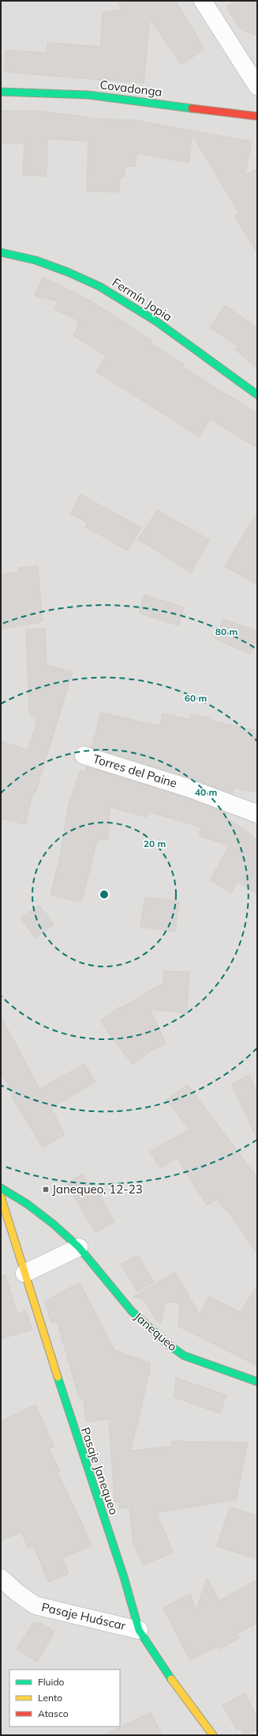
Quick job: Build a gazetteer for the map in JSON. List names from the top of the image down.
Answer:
{
  "streets": {
    "street": [
      "Covadonga",
      "Fermín Jopia",
      "Torres del Paine",
      "Janequeo",
      "Pasaje Janequeo",
      "Pasaje Huáscar"
    ]
  },
  "crossings": [
    ["Pasaje Janequeo", "Pasaje Huáscar"]
  ],
  "places": {
    "transit": ["Janequeo, 12-23"]
  },
  "legend": ["Fluido", "Lento", "Atasco"],
  "rings": [
    "80 m",
    "60 m",
    "40 m",
    "20 m"
  ]
}
